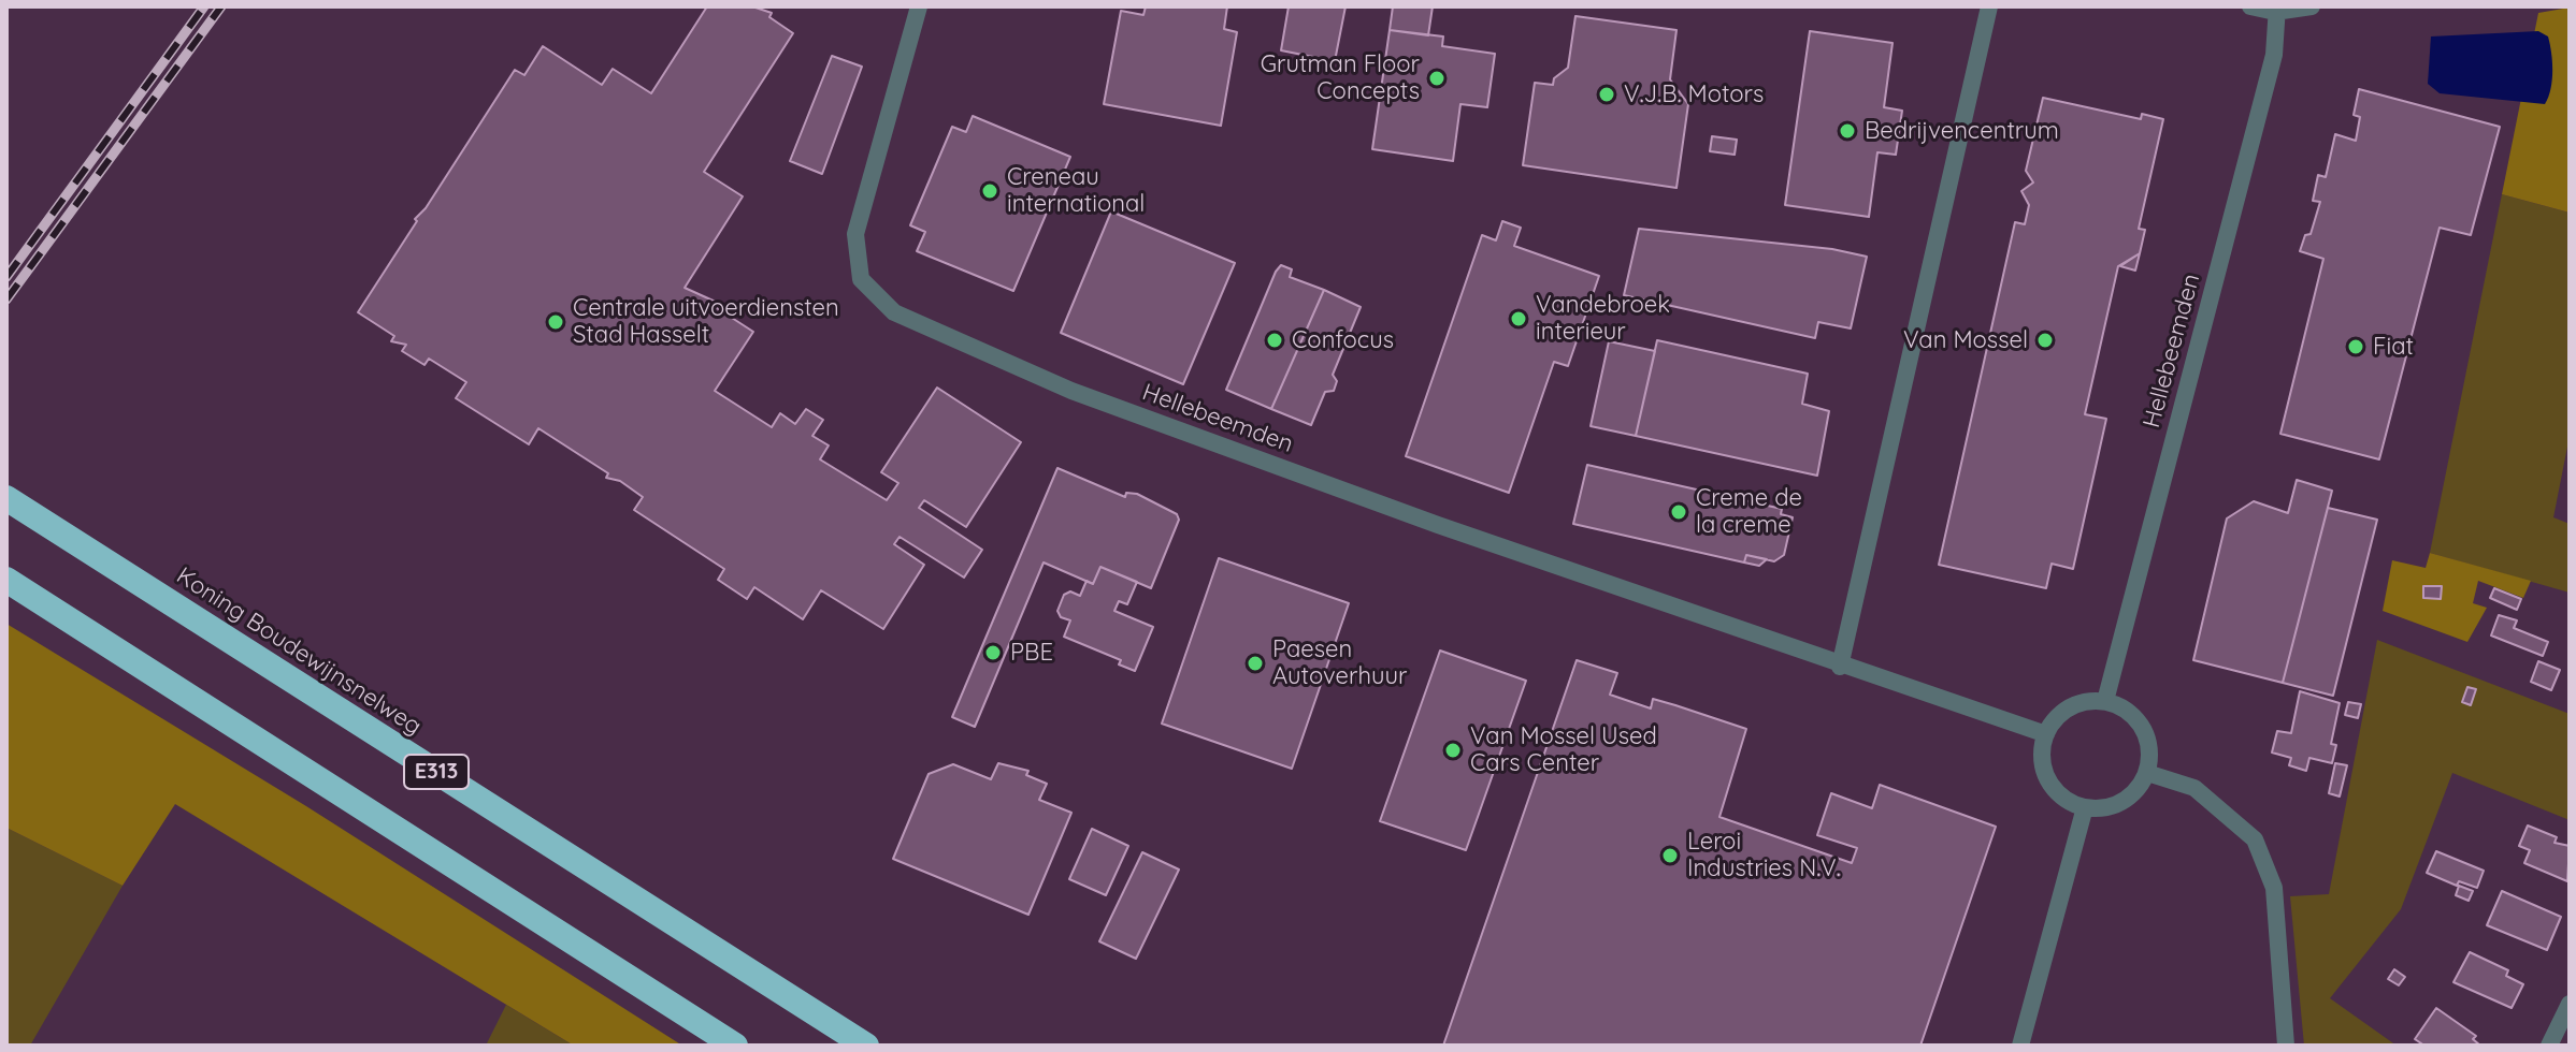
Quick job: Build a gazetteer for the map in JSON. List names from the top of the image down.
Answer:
{
  "streets": {
    "highway": ["Koning Boudewijnsnelweg", "E313"],
    "street": ["Hellebeemden"]
  },
  "places": [
    "Grutman Floor Concepts",
    "V.J.B. Motors",
    "Bedrijvencentrum",
    "Creneau international",
    "Vandebroek interieur",
    "Centrale uitvoerdiensten Stad Hasselt",
    "Confocus",
    "Van Mossel",
    "Fiat",
    "Creme de la creme",
    "PBE",
    "Paesen Autoverhuur",
    "Van Mossel Used Cars Center",
    "Leroi Industries N.V."
  ]
}
